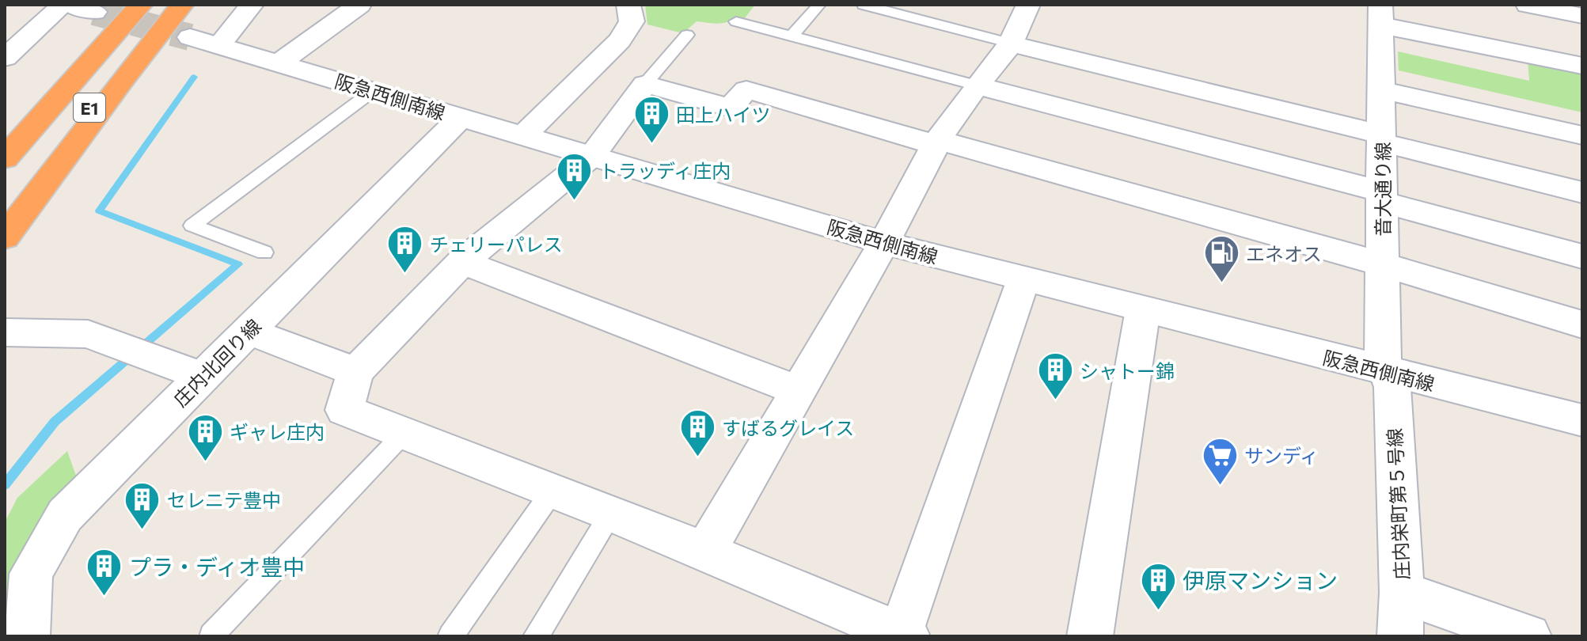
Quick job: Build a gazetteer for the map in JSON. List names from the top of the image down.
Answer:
{
  "streets": {
    "highway": ["E1"],
    "street": [
      "阪急西側南線",
      "音大通り線",
      "庄内北回り線",
      "庄内栄町第５号線"
    ]
  },
  "crossings": [
    ["阪急西側南線", "音大通り線"],
    ["阪急西側南線", "庄内北回り線"],
    ["阪急西側南線", "庄内栄町第５号線"],
    ["音大通り線", "庄内栄町第５号線"]
  ],
  "places": {
    "building": [
      "田上ハイツ",
      "トラッディ庄内",
      "チェリーパレス",
      "シャトー錦",
      "すばるグレイス",
      "ギャレ庄内",
      "セレニテ豊中",
      "プラ・ディオ豊中",
      "伊原マンション"
    ],
    "fuel station": ["エネオス"],
    "supermarket": ["サンディ"]
  }
}
